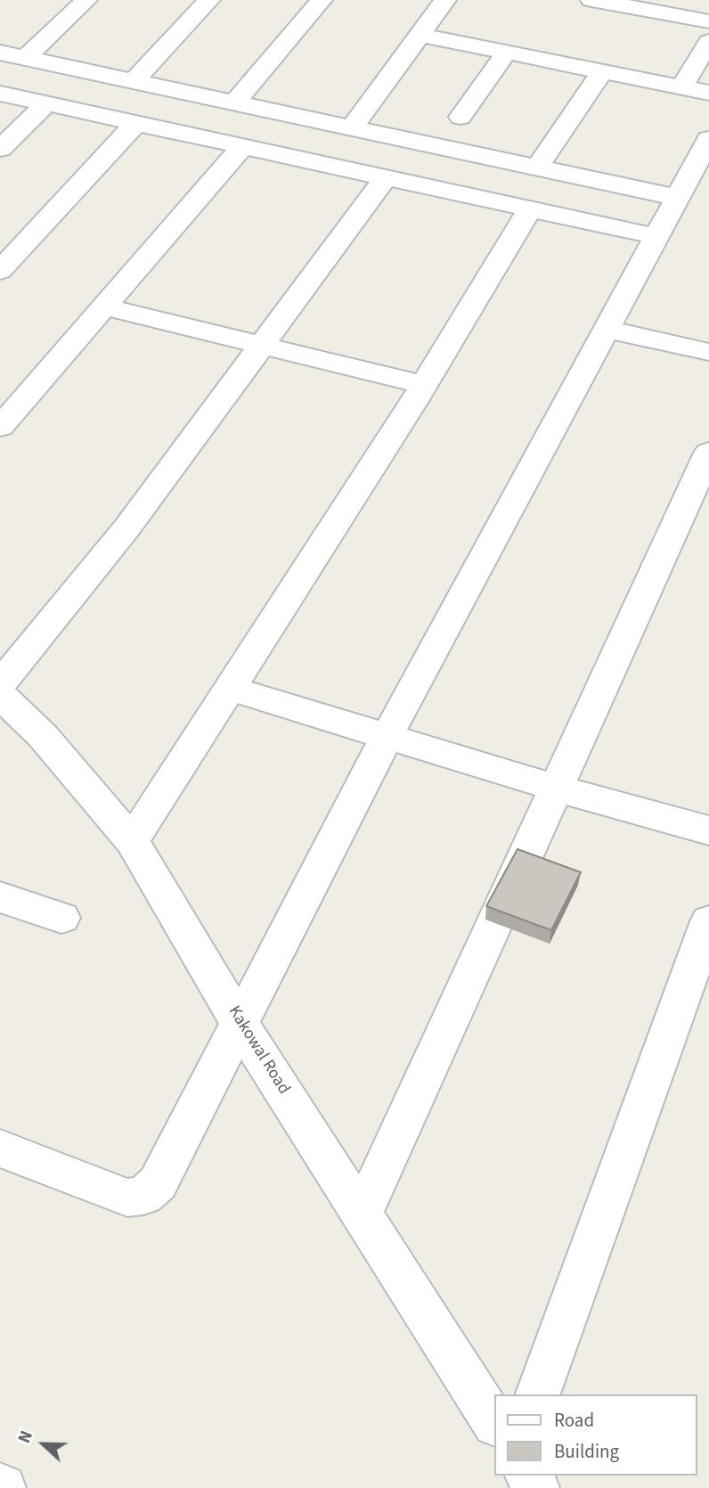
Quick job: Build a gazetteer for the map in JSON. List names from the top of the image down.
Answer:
{
  "streets": {
    "street": ["Kakowal Road"]
  },
  "legend": ["Road", "Building"],
  "north": "left"
}
